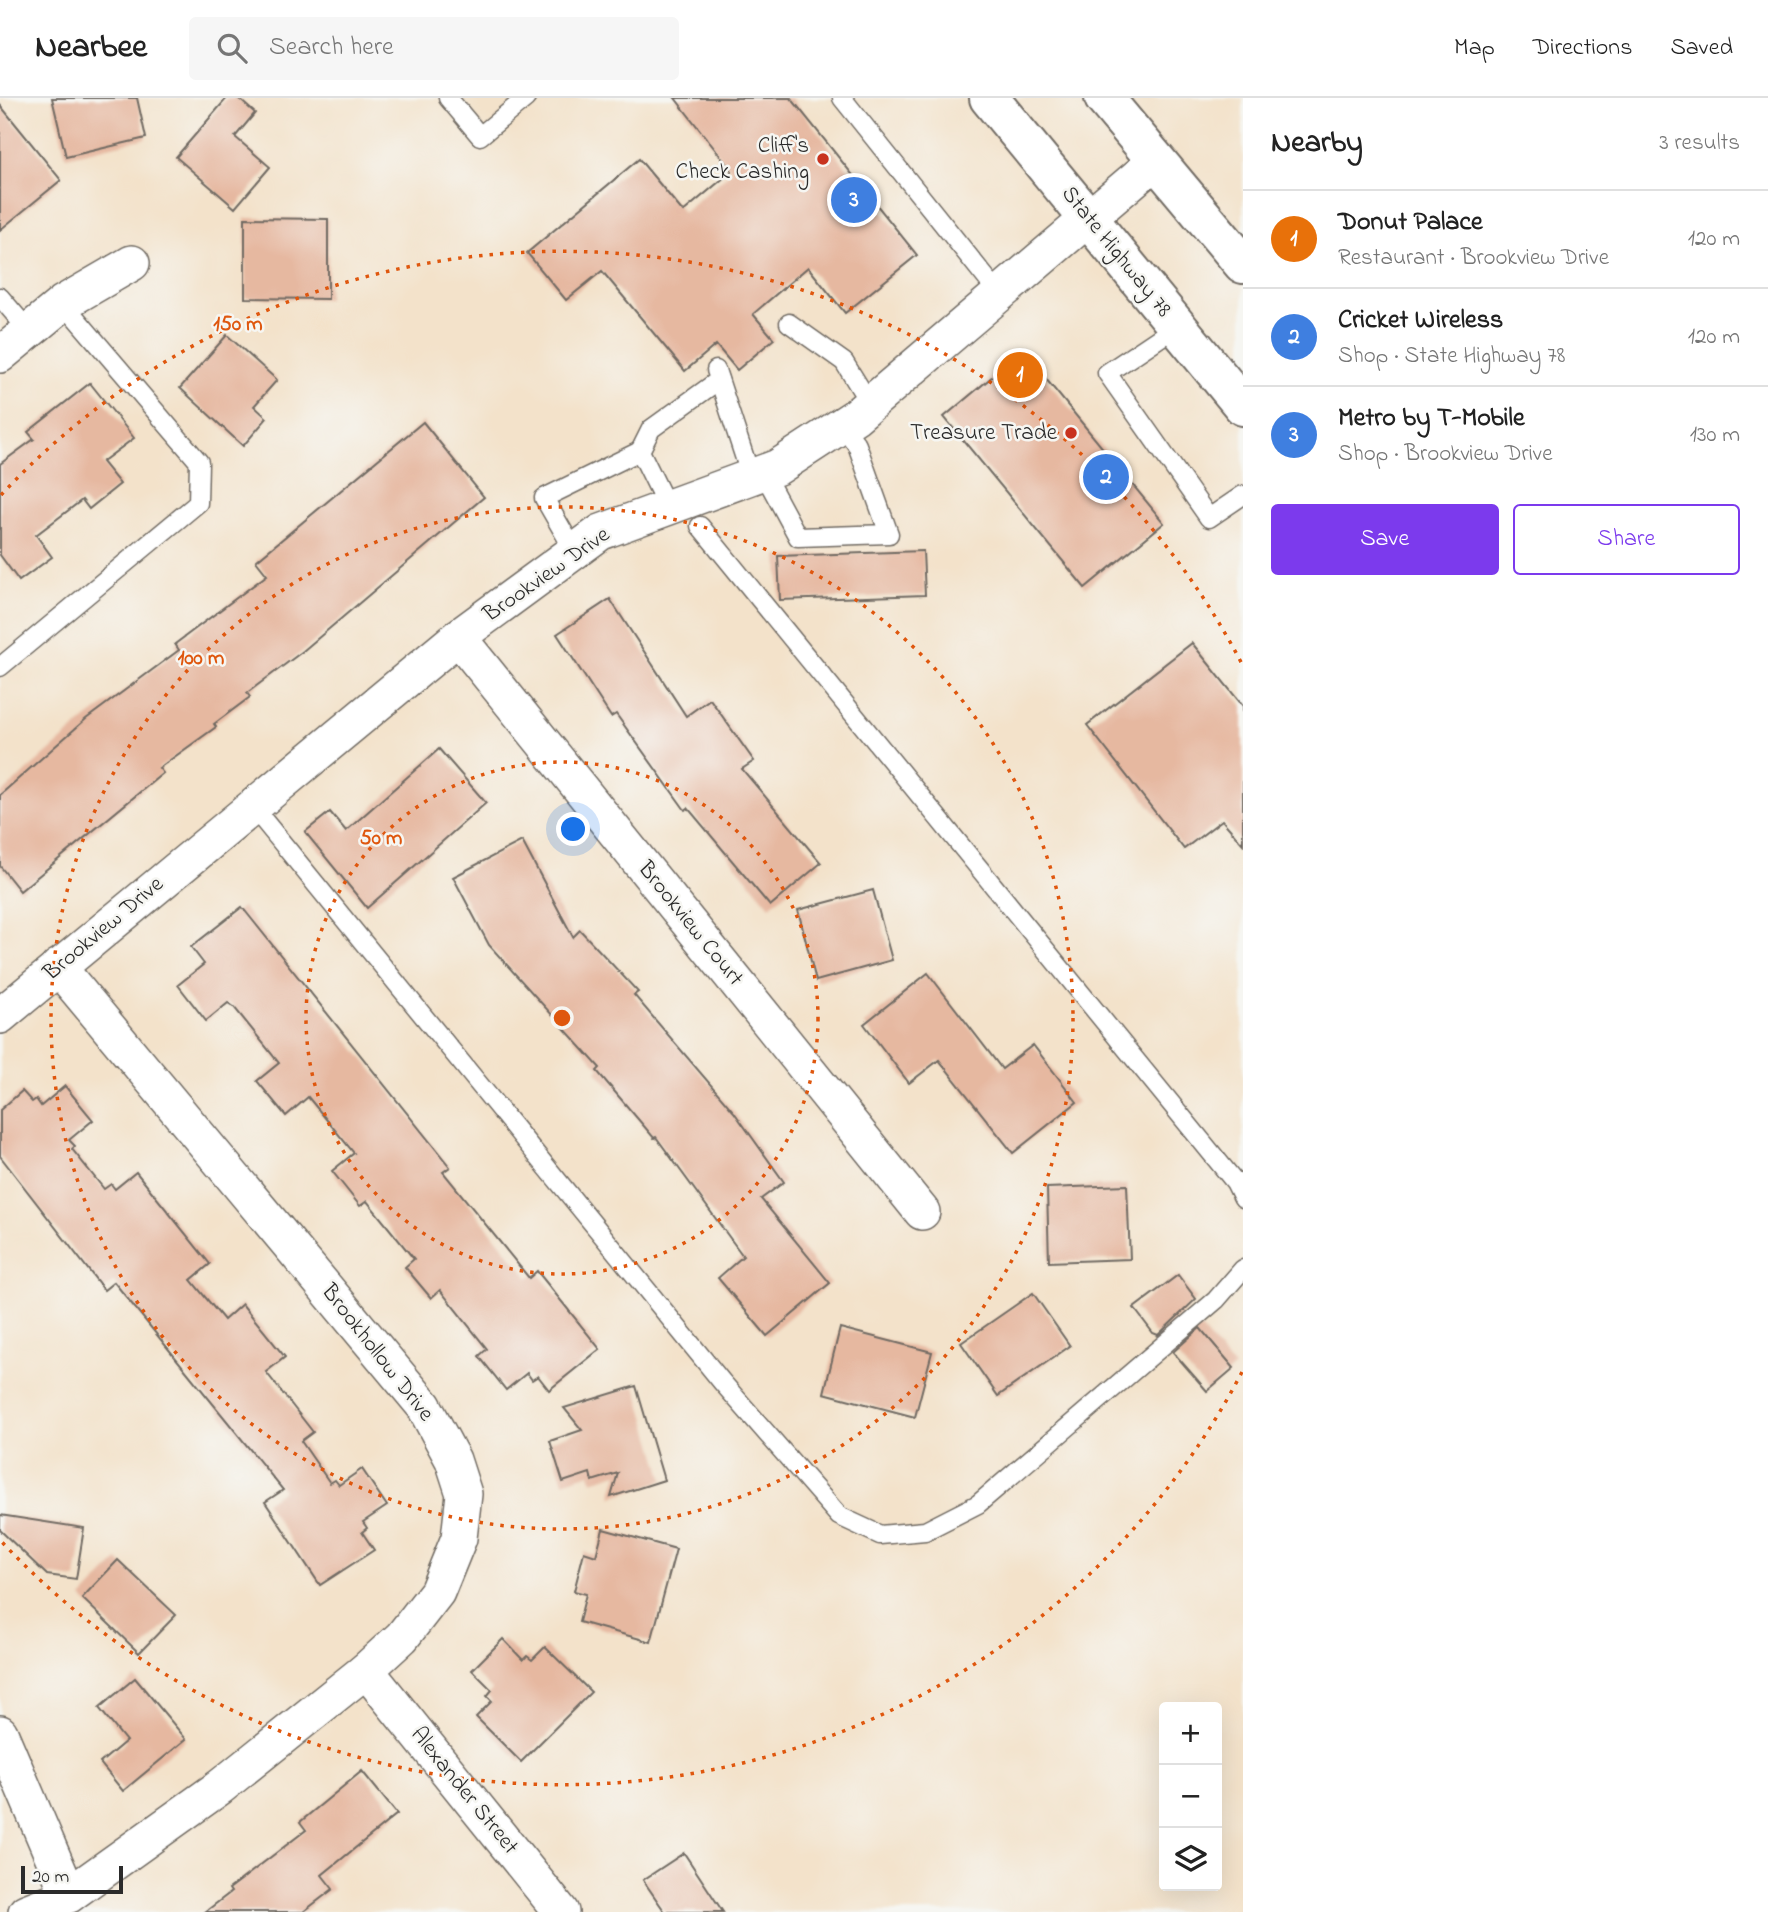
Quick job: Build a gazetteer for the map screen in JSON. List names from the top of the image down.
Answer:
{
  "streets": {
    "main road": ["State Highway 78"],
    "street": [
      "Brookview Drive",
      "Brookview Court",
      "Brookhollow Drive",
      "Alexander Street"
    ]
  },
  "crossings": [
    ["State Highway 78", "Brookview Drive"],
    ["Brookview Drive", "Brookview Court"],
    ["Brookview Drive", "Brookhollow Drive"],
    ["Brookhollow Drive", "Alexander Street"]
  ],
  "places": ["Cliff's Check Cashing", "Treasure Trade"],
  "scale_bar": "20 m",
  "page": {
    "header": "Nearbee",
    "search": "Search here",
    "nav": ["Map", "Directions", "Saved"],
    "heading": ["Nearby", "3 results"],
    "pins": ["3", "1", "2"],
    "list": [
      {
        "mark": "1",
        "name": "Donut Palace",
        "note": "Restaurant · Brookview Drive",
        "value": "120 m"
      },
      {
        "mark": "2",
        "name": "Cricket Wireless",
        "note": "Shop · State Highway 78",
        "value": "120 m"
      },
      {
        "mark": "3",
        "name": "Metro by T-Mobile",
        "note": "Shop · Brookview Drive",
        "value": "130 m"
      }
    ],
    "buttons": ["Save", "Share"],
    "map_buttons": ["+", "−"],
    "scale": "20 m"
  },
  "rings": ["150 m", "100 m", "50 m"]
}
